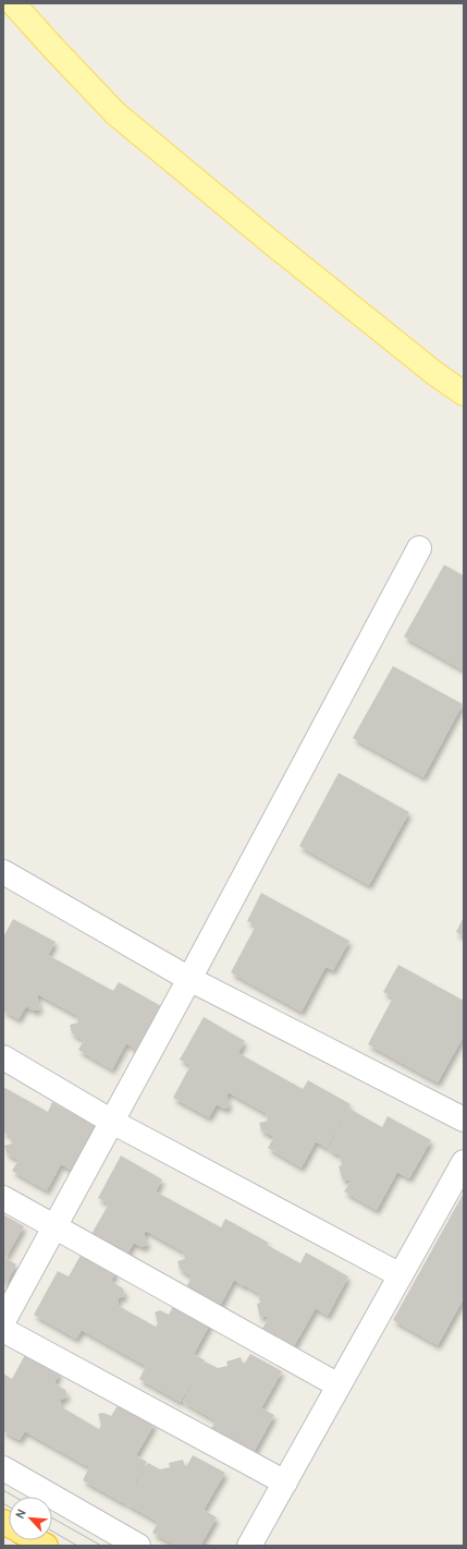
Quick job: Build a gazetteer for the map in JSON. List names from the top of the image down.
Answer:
{
  "north": "top left"
}
